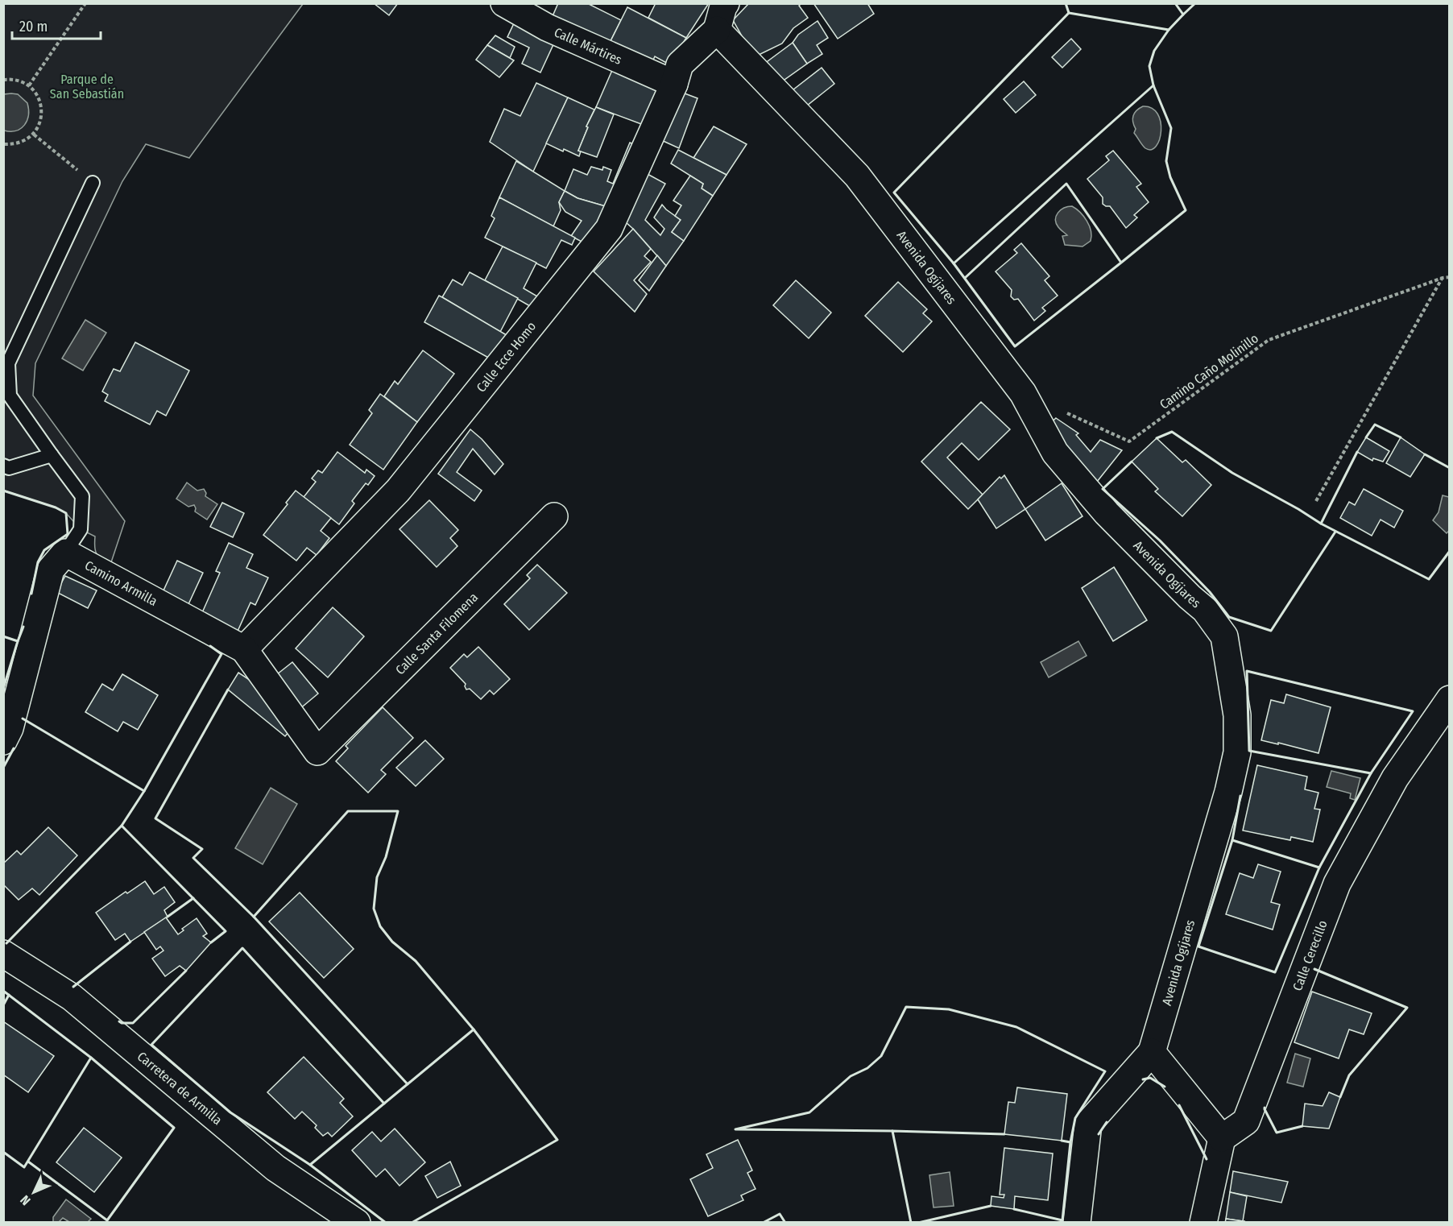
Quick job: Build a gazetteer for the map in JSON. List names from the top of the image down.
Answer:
{
  "streets": {
    "street": [
      "Calle Mártires",
      "Avenida Ogíjares",
      "Calle Ecce Homo",
      "Camino Armilla",
      "Calle Santa Filomena",
      "Calle Cerecillo",
      "Carretera de Armilla"
    ],
    "path": ["Camino Caño Molinillo"]
  },
  "crossings": [
    ["Calle Mártires", "Calle Ecce Homo"],
    ["Avenida Ogíjares", "Calle Ecce Homo"],
    ["Calle Ecce Homo", "Camino Armilla"],
    ["Camino Armilla", "Calle Santa Filomena"]
  ],
  "parks": ["Parque de San Sebastián"],
  "scale_bar": "20 m",
  "north": "bottom left"
}
